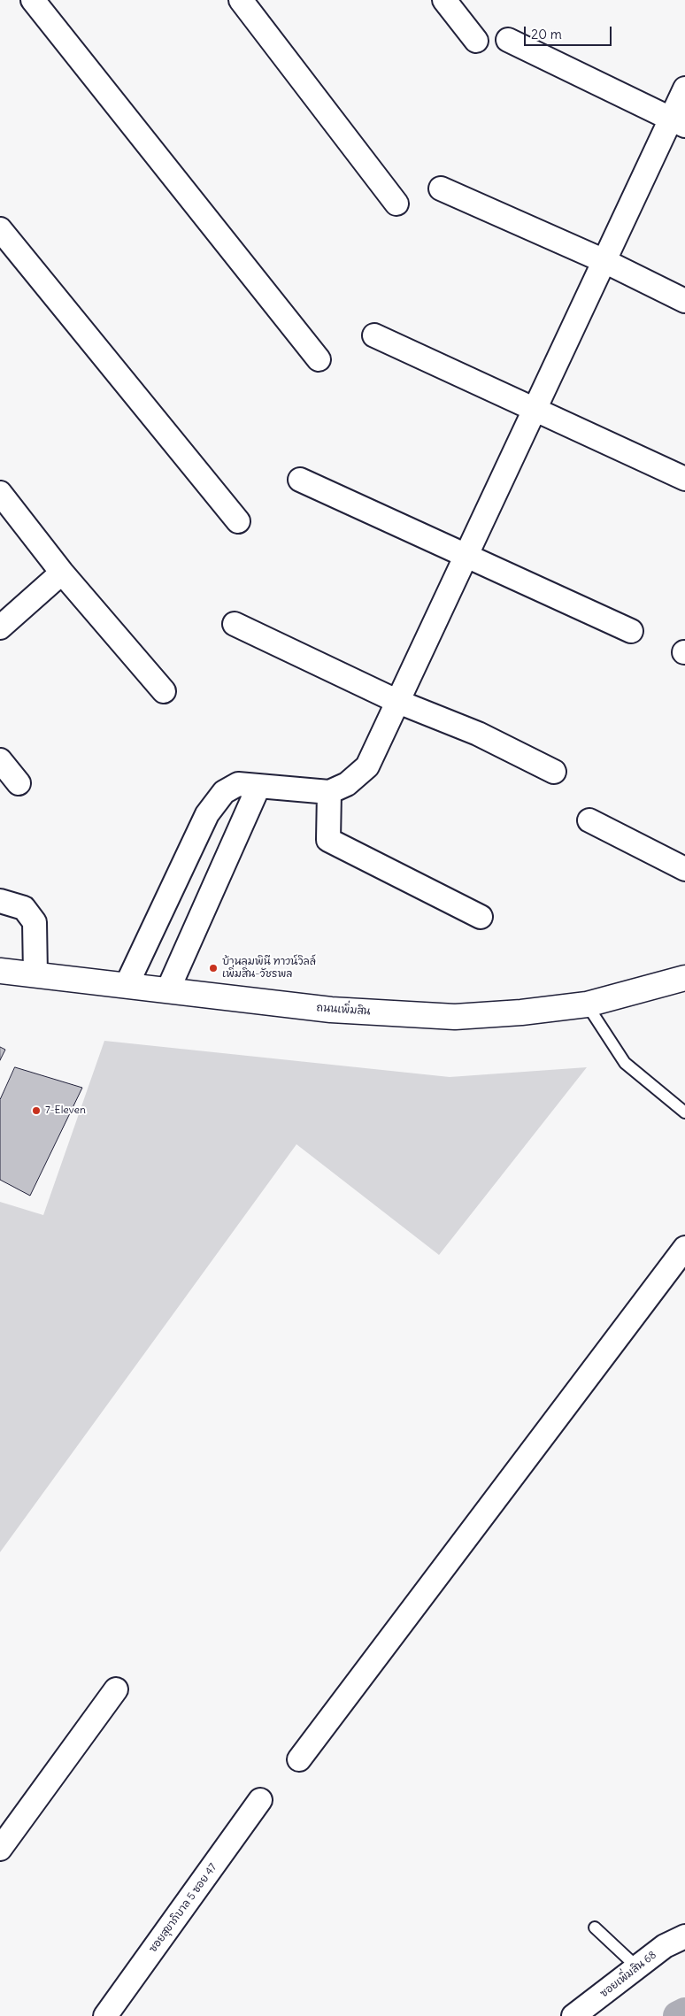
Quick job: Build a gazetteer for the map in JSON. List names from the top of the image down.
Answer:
{
  "streets": {
    "street": ["ถนนเพิ่มสิน", "ซอยสุขาภิบาล 5 ซอย 47", "ซอยเพิ่มสิน 68"]
  },
  "places": ["บ้านลุมพินี ทาวน์วิลล์ เพิ่มสิน-วัชรพล", "7-Eleven"],
  "scale_bar": "20 m"
}
